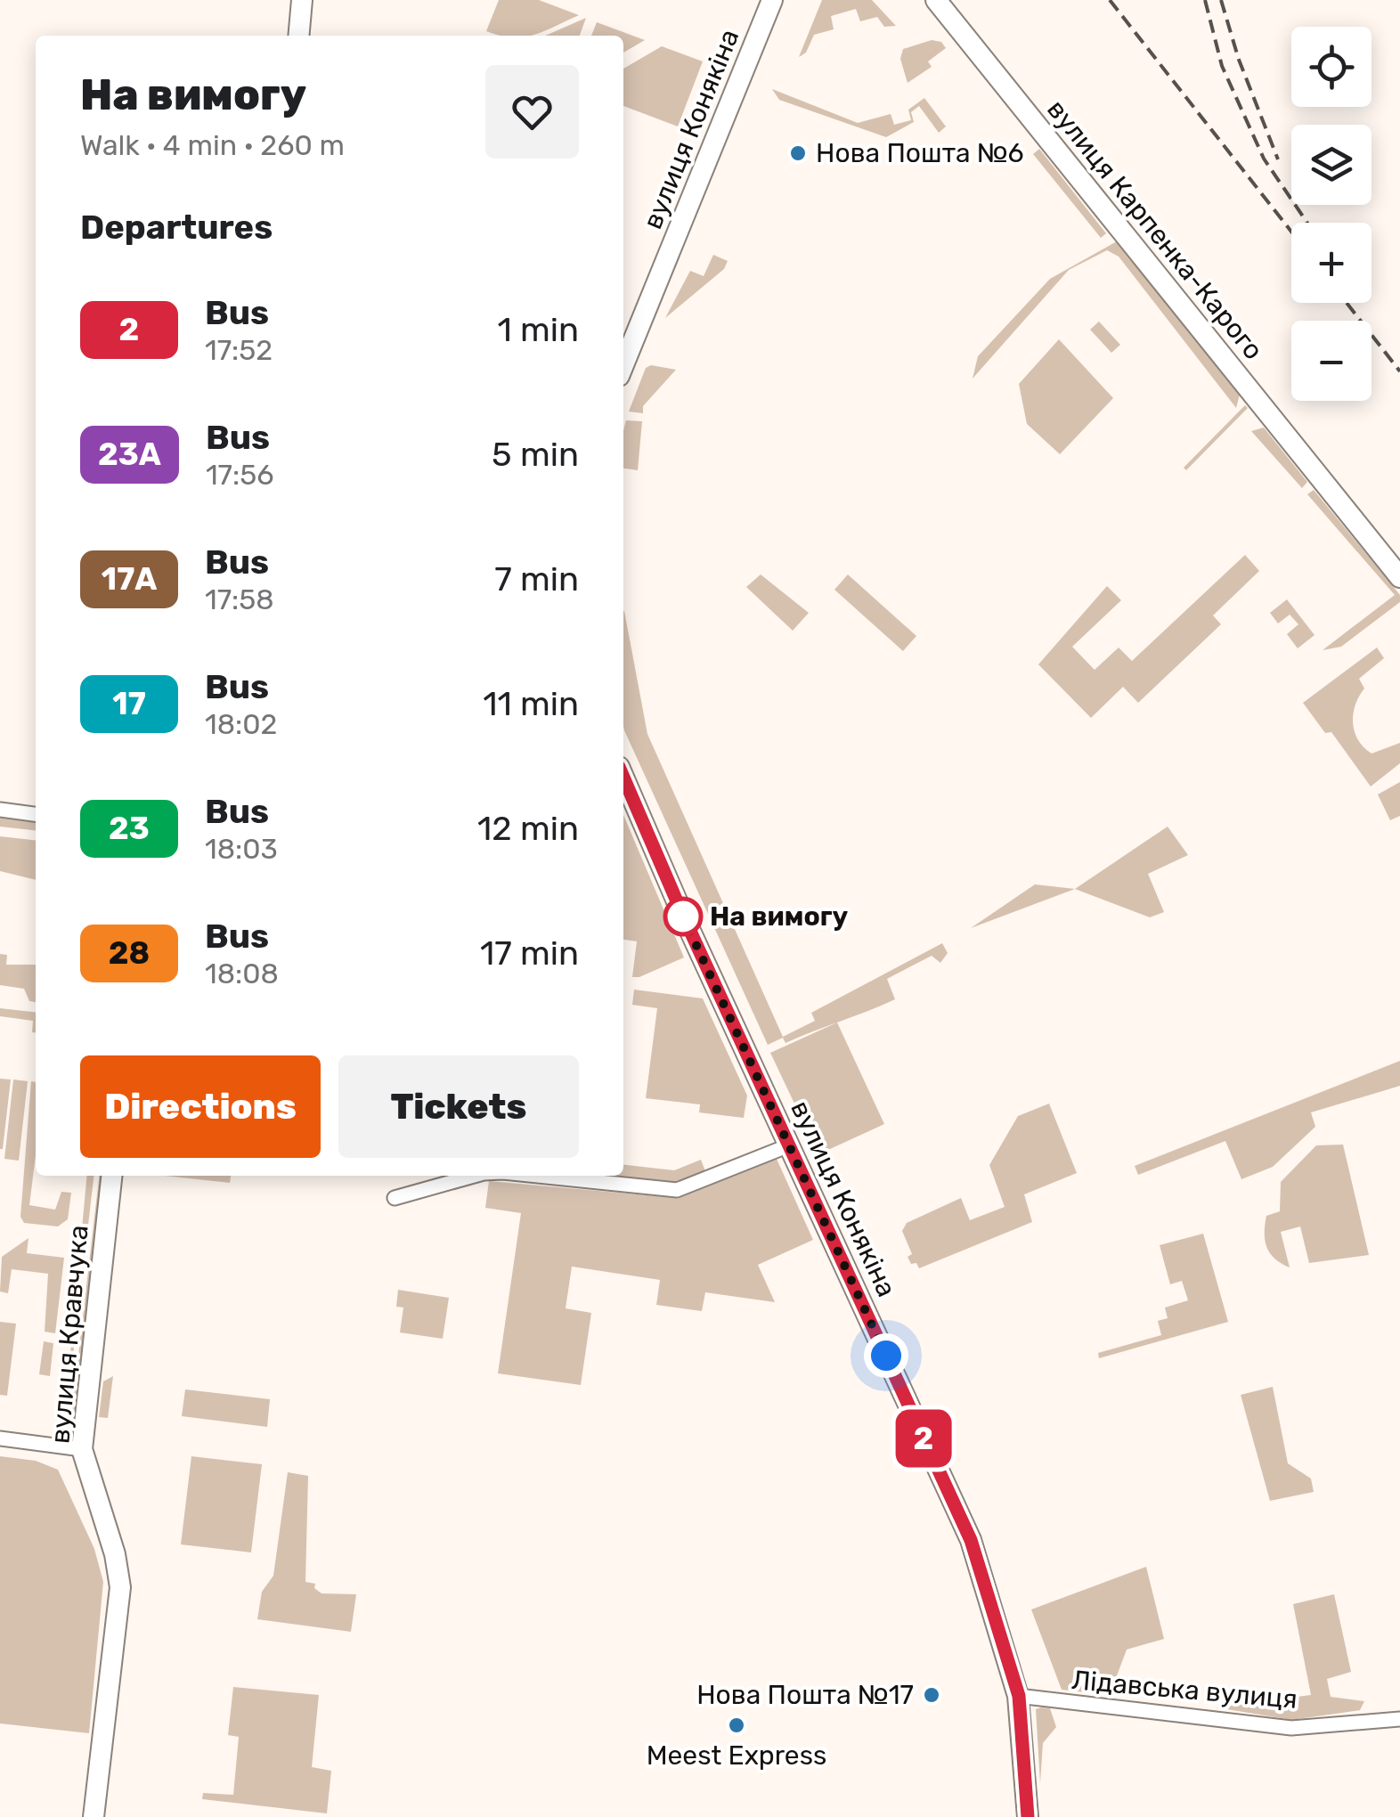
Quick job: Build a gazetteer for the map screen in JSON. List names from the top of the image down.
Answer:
{
  "streets": {
    "main road": ["вулиця Конякіна", "вулиця Карпенка-Карого", "вулиця Кравчука"],
    "street": ["Лідавська вулиця"]
  },
  "crossings": [
    ["вулиця Конякіна", "Лідавська вулиця"]
  ],
  "places": [
    "Нова Пошта №6",
    "На вимогу",
    "Нова Пошта №17",
    "Meest Express"
  ],
  "lines": ["bus line 2"],
  "page": {
    "on_map": "2",
    "map_buttons": ["+", "−"],
    "heading": [
      ["На вимогу", "Walk · 4 min · 260 m"],
      "Departures"
    ],
    "list": [
      {
        "mark": "2",
        "name": "Bus",
        "note": "17:52",
        "value": "1 min"
      },
      {
        "mark": "23А",
        "name": "Bus",
        "note": "17:56",
        "value": "5 min"
      },
      {
        "mark": "17А",
        "name": "Bus",
        "note": "17:58",
        "value": "7 min"
      },
      {
        "mark": "17",
        "name": "Bus",
        "note": "18:02",
        "value": "11 min"
      },
      {
        "mark": "23",
        "name": "Bus",
        "note": "18:03",
        "value": "12 min"
      },
      {
        "mark": "28",
        "name": "Bus",
        "note": "18:08",
        "value": "17 min"
      }
    ],
    "buttons": ["Directions", "Tickets"]
  }
}
